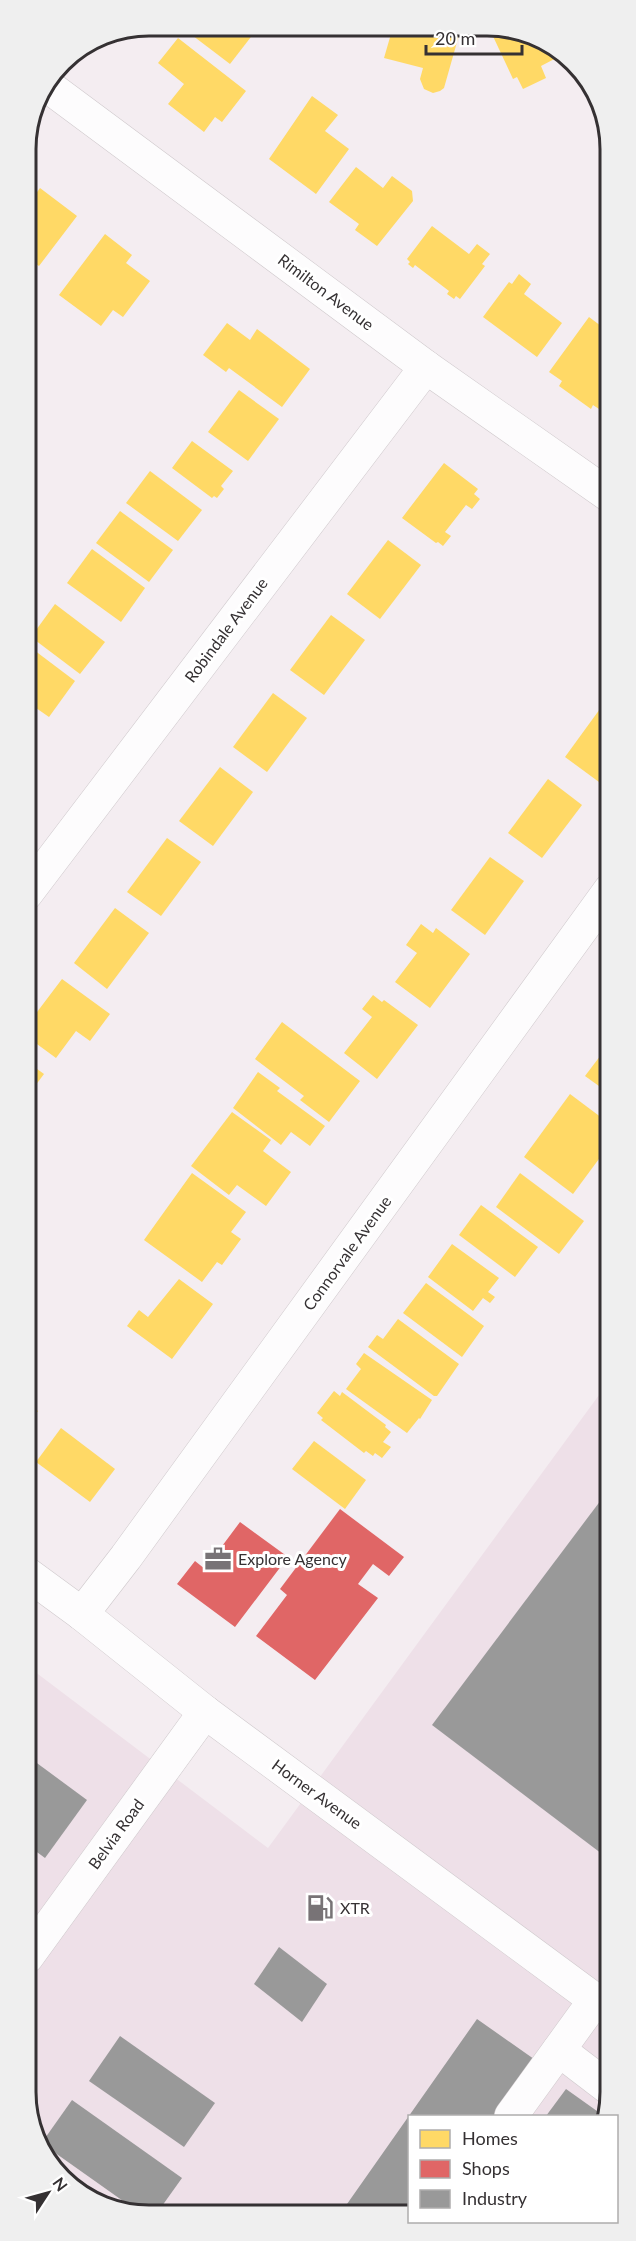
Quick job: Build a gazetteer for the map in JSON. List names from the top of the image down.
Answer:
{
  "streets": {
    "street": [
      "Rimilton Avenue",
      "Robindale Avenue",
      "Connorvale Avenue",
      "Horner Avenue",
      "Belvia Road"
    ]
  },
  "crossings": [
    ["Rimilton Avenue", "Robindale Avenue"],
    ["Connorvale Avenue", "Horner Avenue"],
    ["Horner Avenue", "Belvia Road"]
  ],
  "places": {
    "office": ["Explore Agency"],
    "fuel station": ["XTR"]
  },
  "legend": ["Homes", "Shops", "Industry"],
  "scale_bar": "20 m",
  "north": "top right"
}
